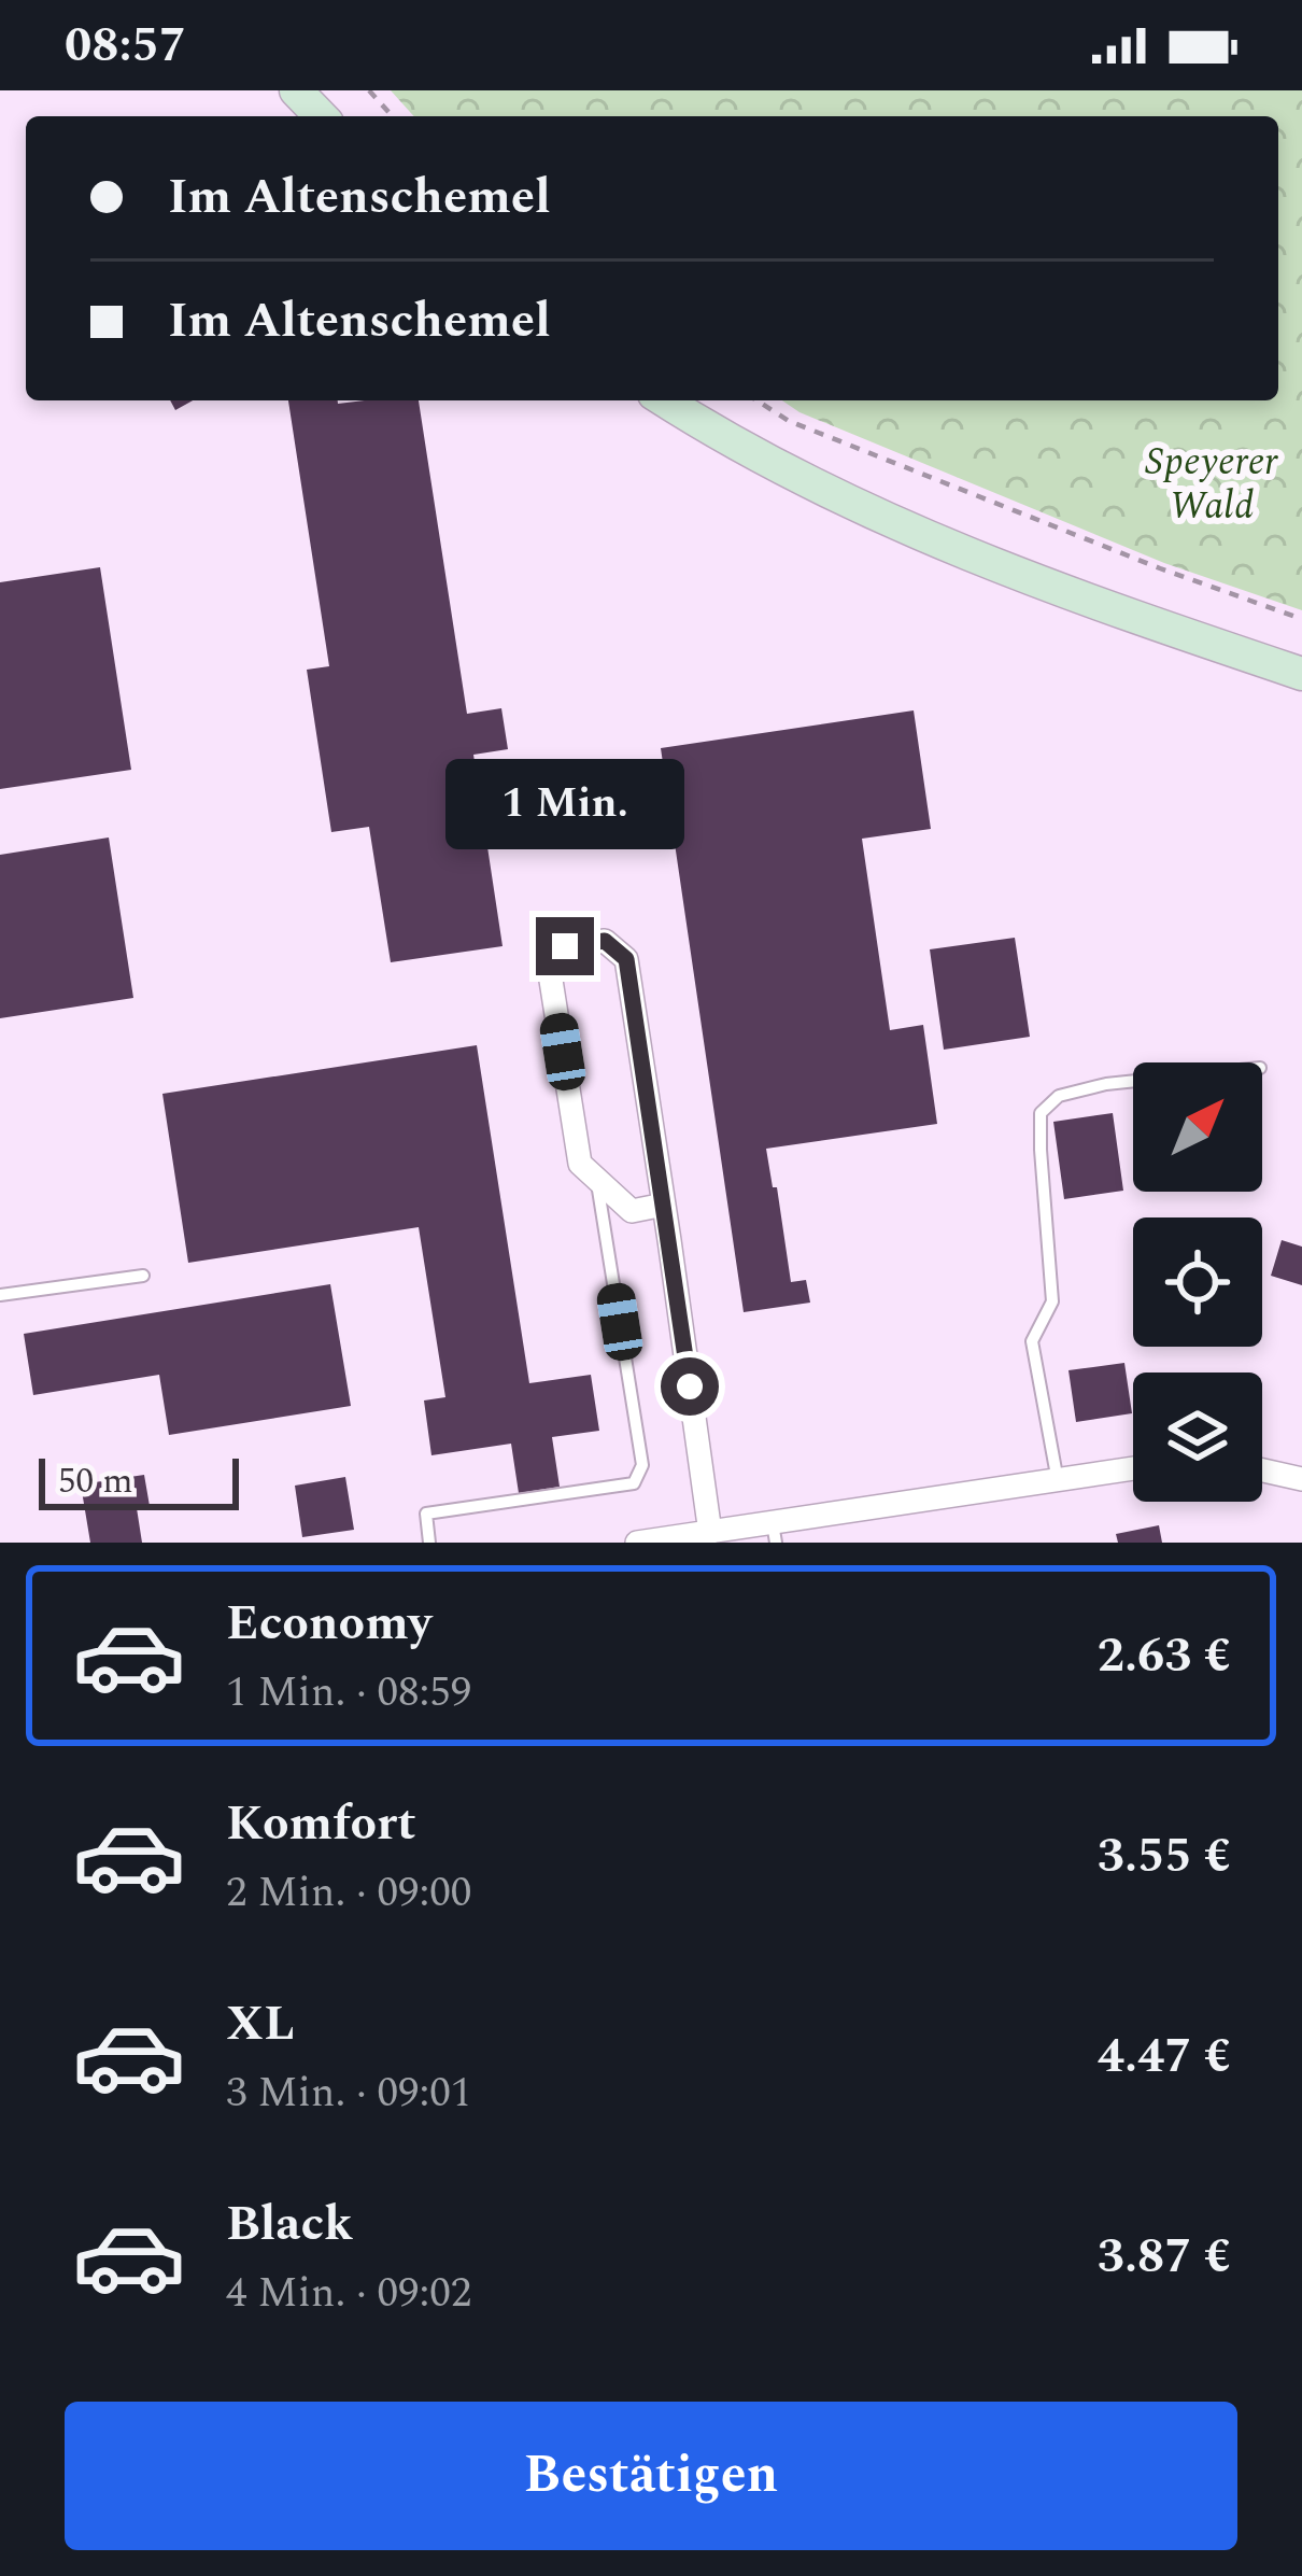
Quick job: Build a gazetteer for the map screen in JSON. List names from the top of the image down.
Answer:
{
  "parks": ["Speyerer Wald"],
  "scale_bar": "50 m",
  "north": "top right",
  "page": {
    "status": "08:57",
    "banner": ["Im Altenschemel", "Im Altenschemel"],
    "bubble": "1 Min.",
    "scale": "50 m",
    "list": [
      {
        "name": "Economy",
        "note": "1 Min. · 08:59",
        "value": "2.63 €"
      },
      {
        "name": "Komfort",
        "note": "2 Min. · 09:00",
        "value": "3.55 €"
      },
      {
        "name": "XL",
        "note": "3 Min. · 09:01",
        "value": "4.47 €"
      },
      {
        "name": "Black",
        "note": "4 Min. · 09:02",
        "value": "3.87 €"
      }
    ],
    "buttons": "Bestätigen"
  }
}
